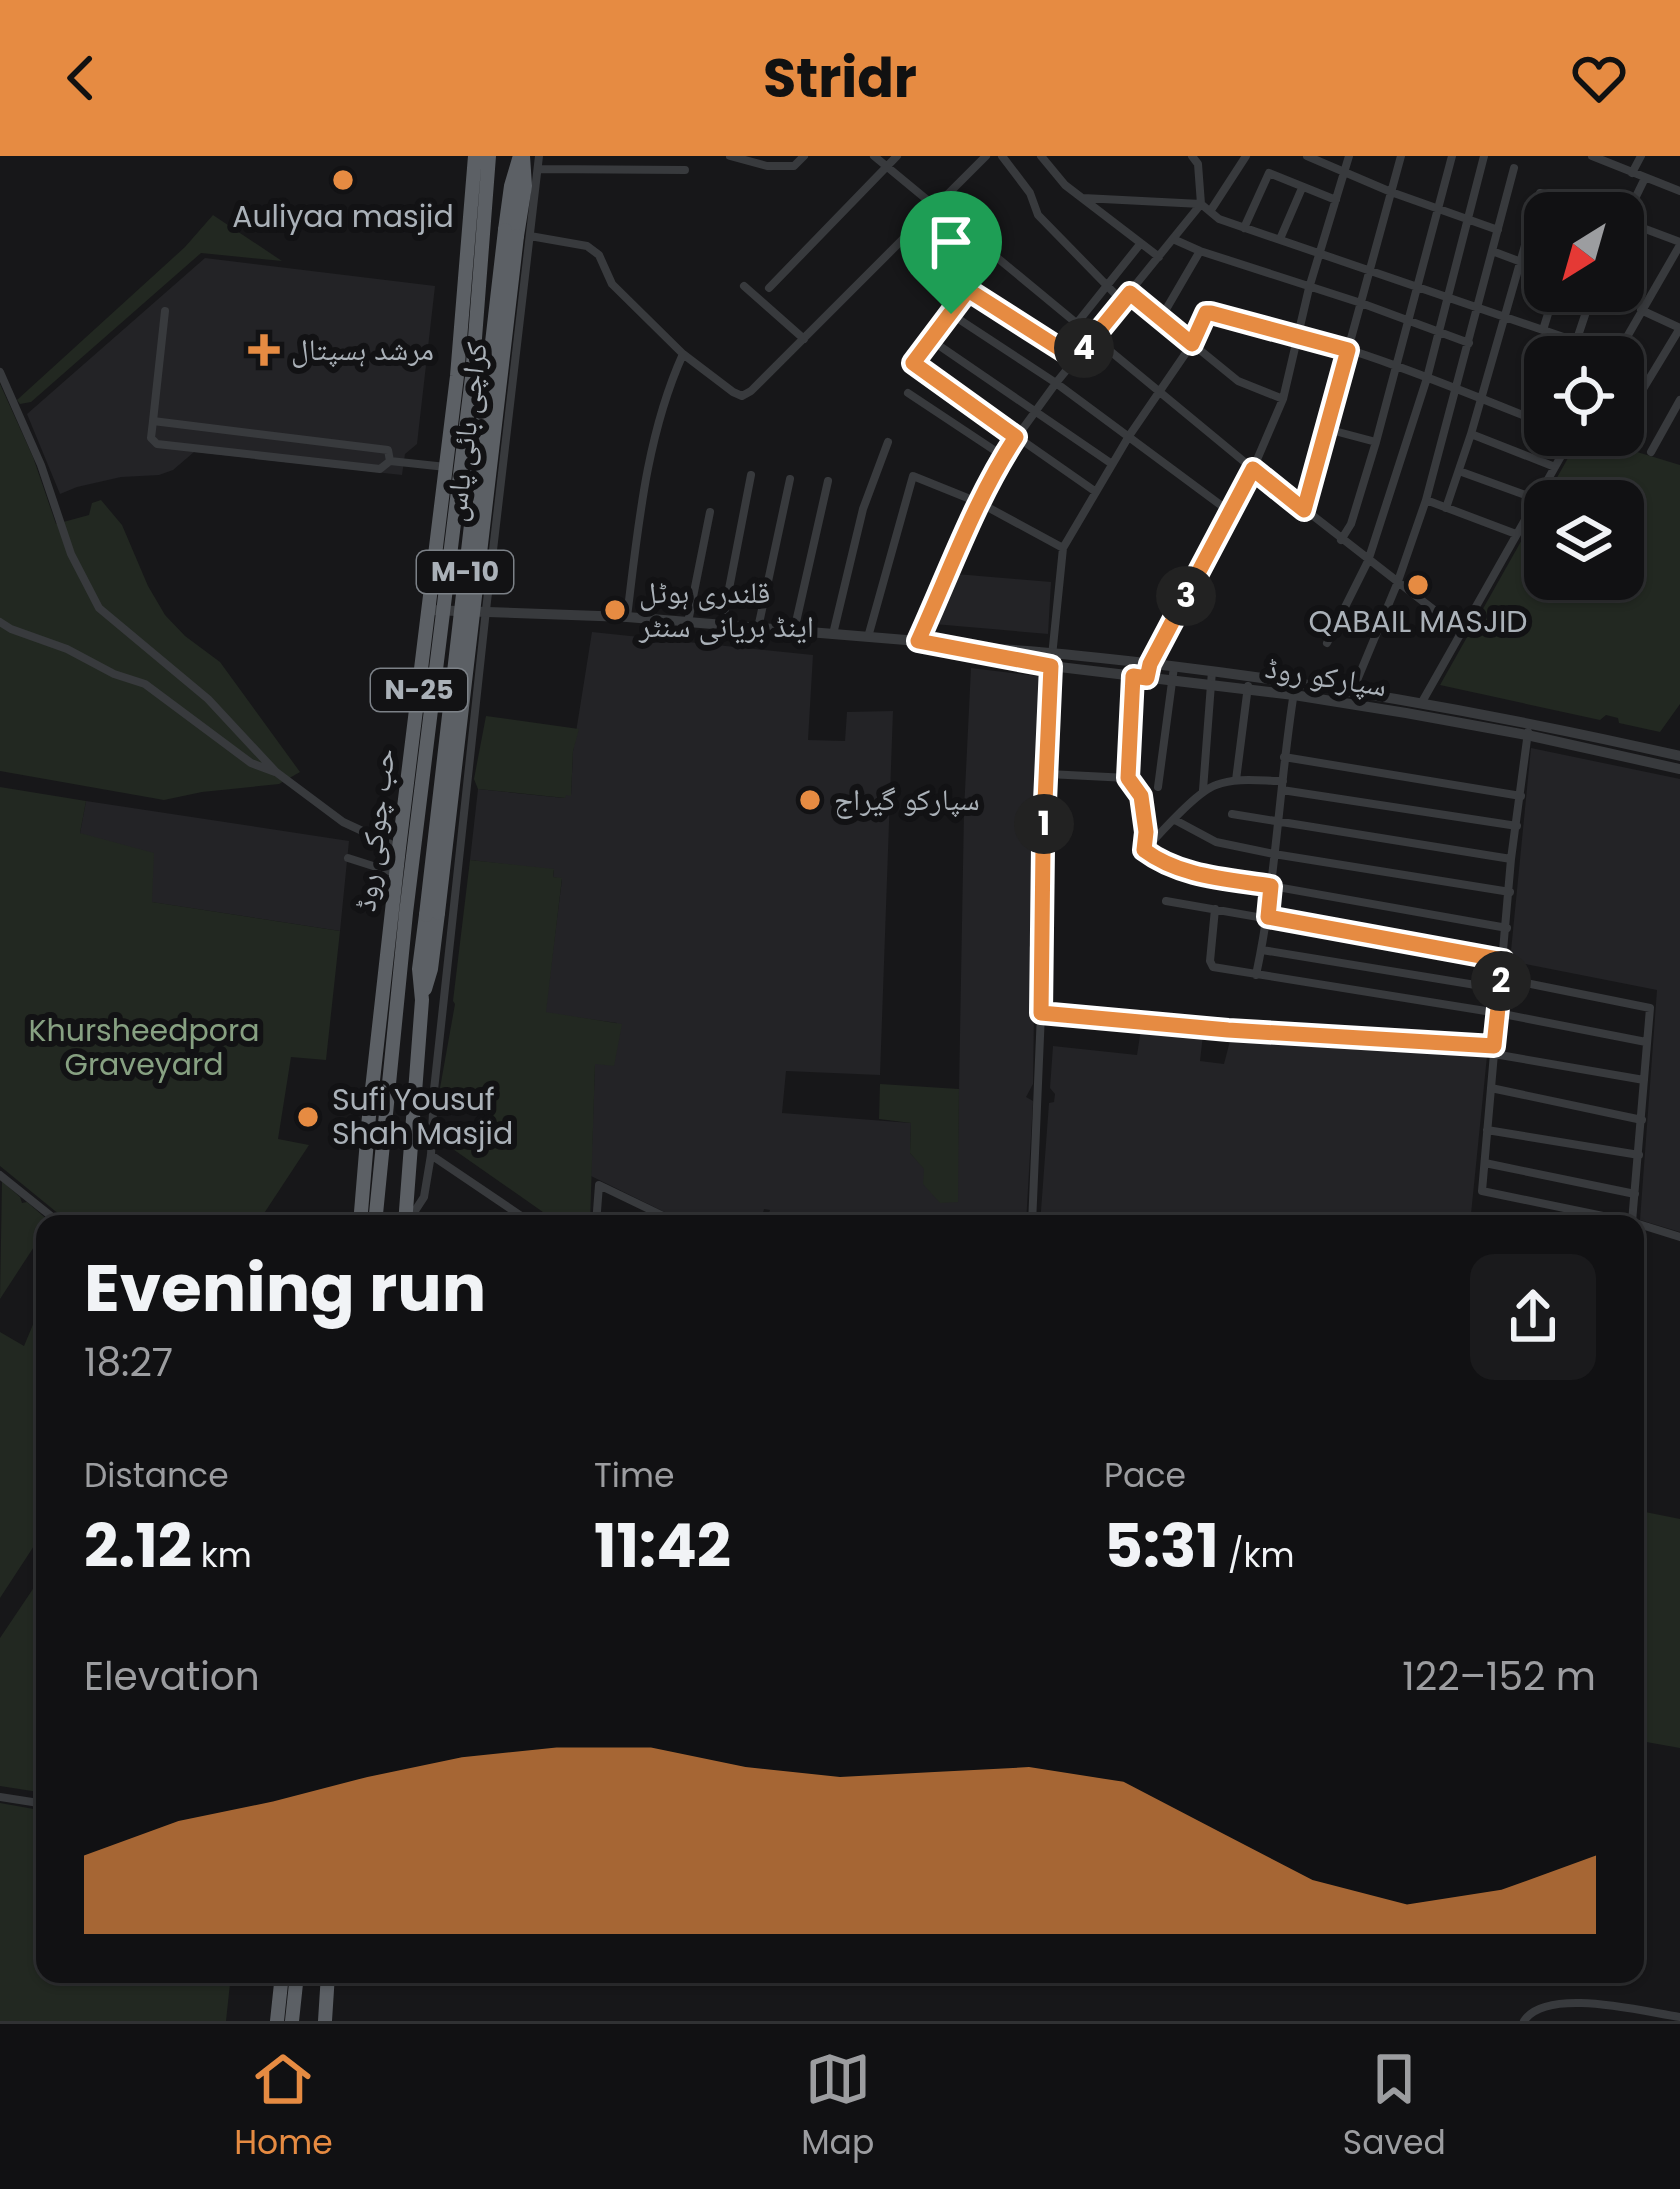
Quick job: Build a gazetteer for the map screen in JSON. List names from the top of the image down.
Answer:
{
  "streets": {
    "highway": [
      "کراچی بائی پاس",
      "M-10",
      "N-25",
      "حب چوکی روڈ"
    ],
    "street": ["سپارکو روڈ"]
  },
  "crossings": [
    ["سپارکو روڈ", "حب چوکی روڈ"]
  ],
  "parks": ["Khursheedpora Graveyard"],
  "places": {
    "other": [
      "Auliyaa masjid",
      "QABAIL MASJID",
      "قلندری ہوٹل اینڈ بریانی سنٹر",
      "سپارکو گیراج",
      "Sufi Yousuf Shah Masjid"
    ],
    "health": ["مرشد ہسپتال"]
  },
  "north": "bottom left",
  "page": {
    "header": "Stridr",
    "pins": [
      "4",
      "3",
      "1",
      "2"
    ],
    "heading": ["Evening run", "18:27"],
    "stats": [
      ["Distance", "2.12 km"],
      ["Time", "11:42"],
      ["Pace", "5:31 /km"]
    ],
    "chart": ["Elevation", "122–152 m"],
    "tabs": ["Home", "Map", "Saved"]
  }
}
